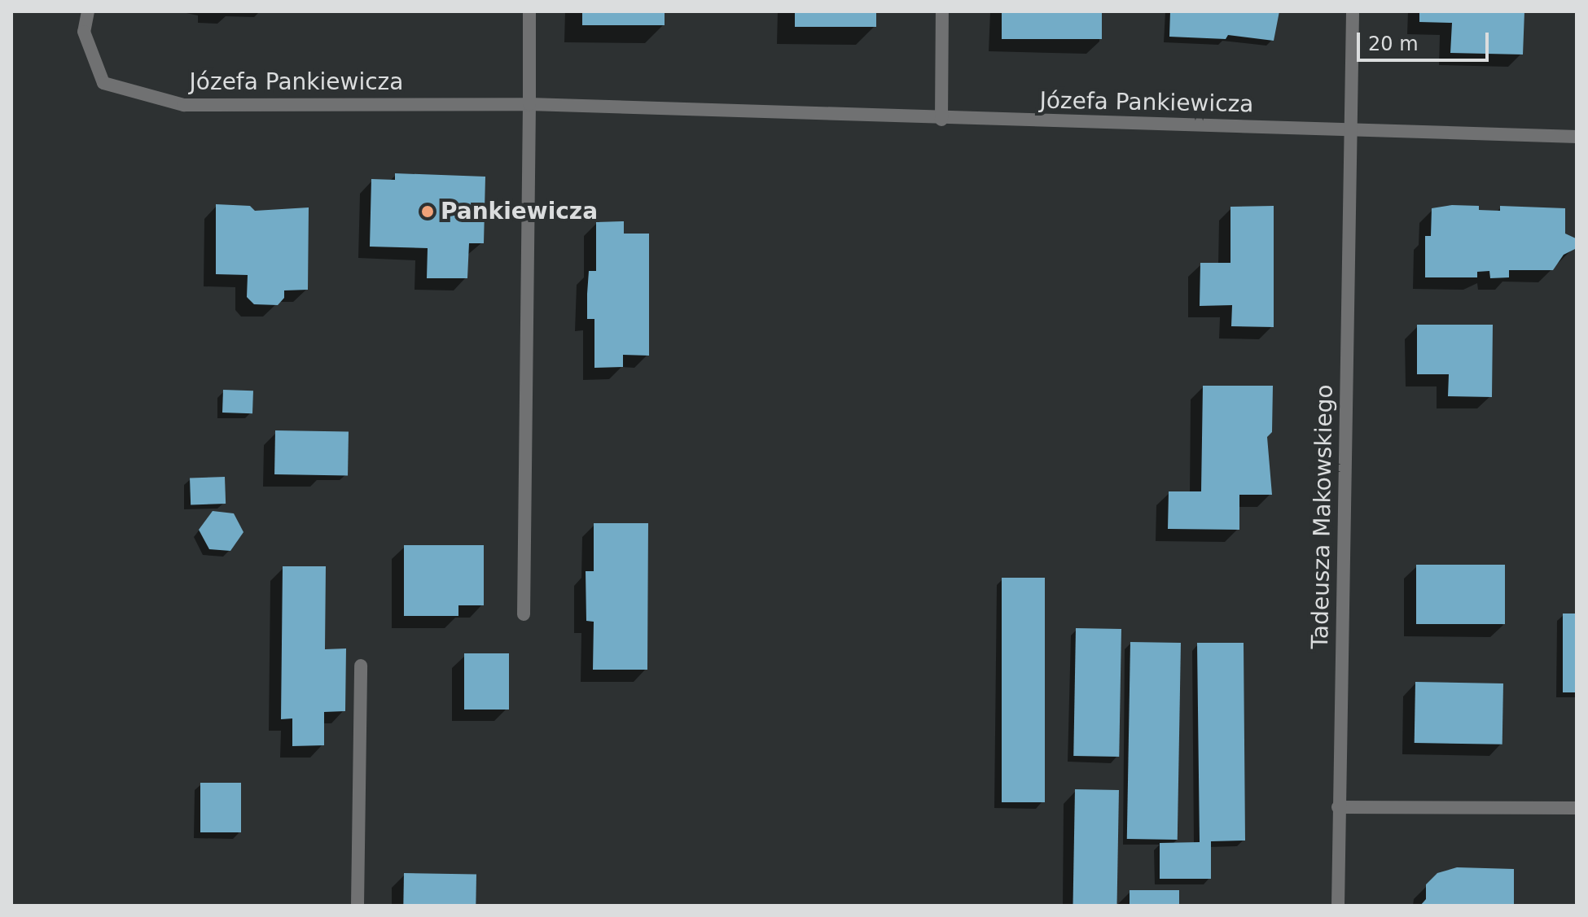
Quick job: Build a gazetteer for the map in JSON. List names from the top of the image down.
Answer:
{
  "streets": {
    "street": ["Józefa Pankiewicza", "Tadeusza Makowskiego"]
  },
  "crossings": [
    ["Józefa Pankiewicza", "Tadeusza Makowskiego"]
  ],
  "places": ["Pankiewicza"],
  "scale_bar": "20 m"
}
